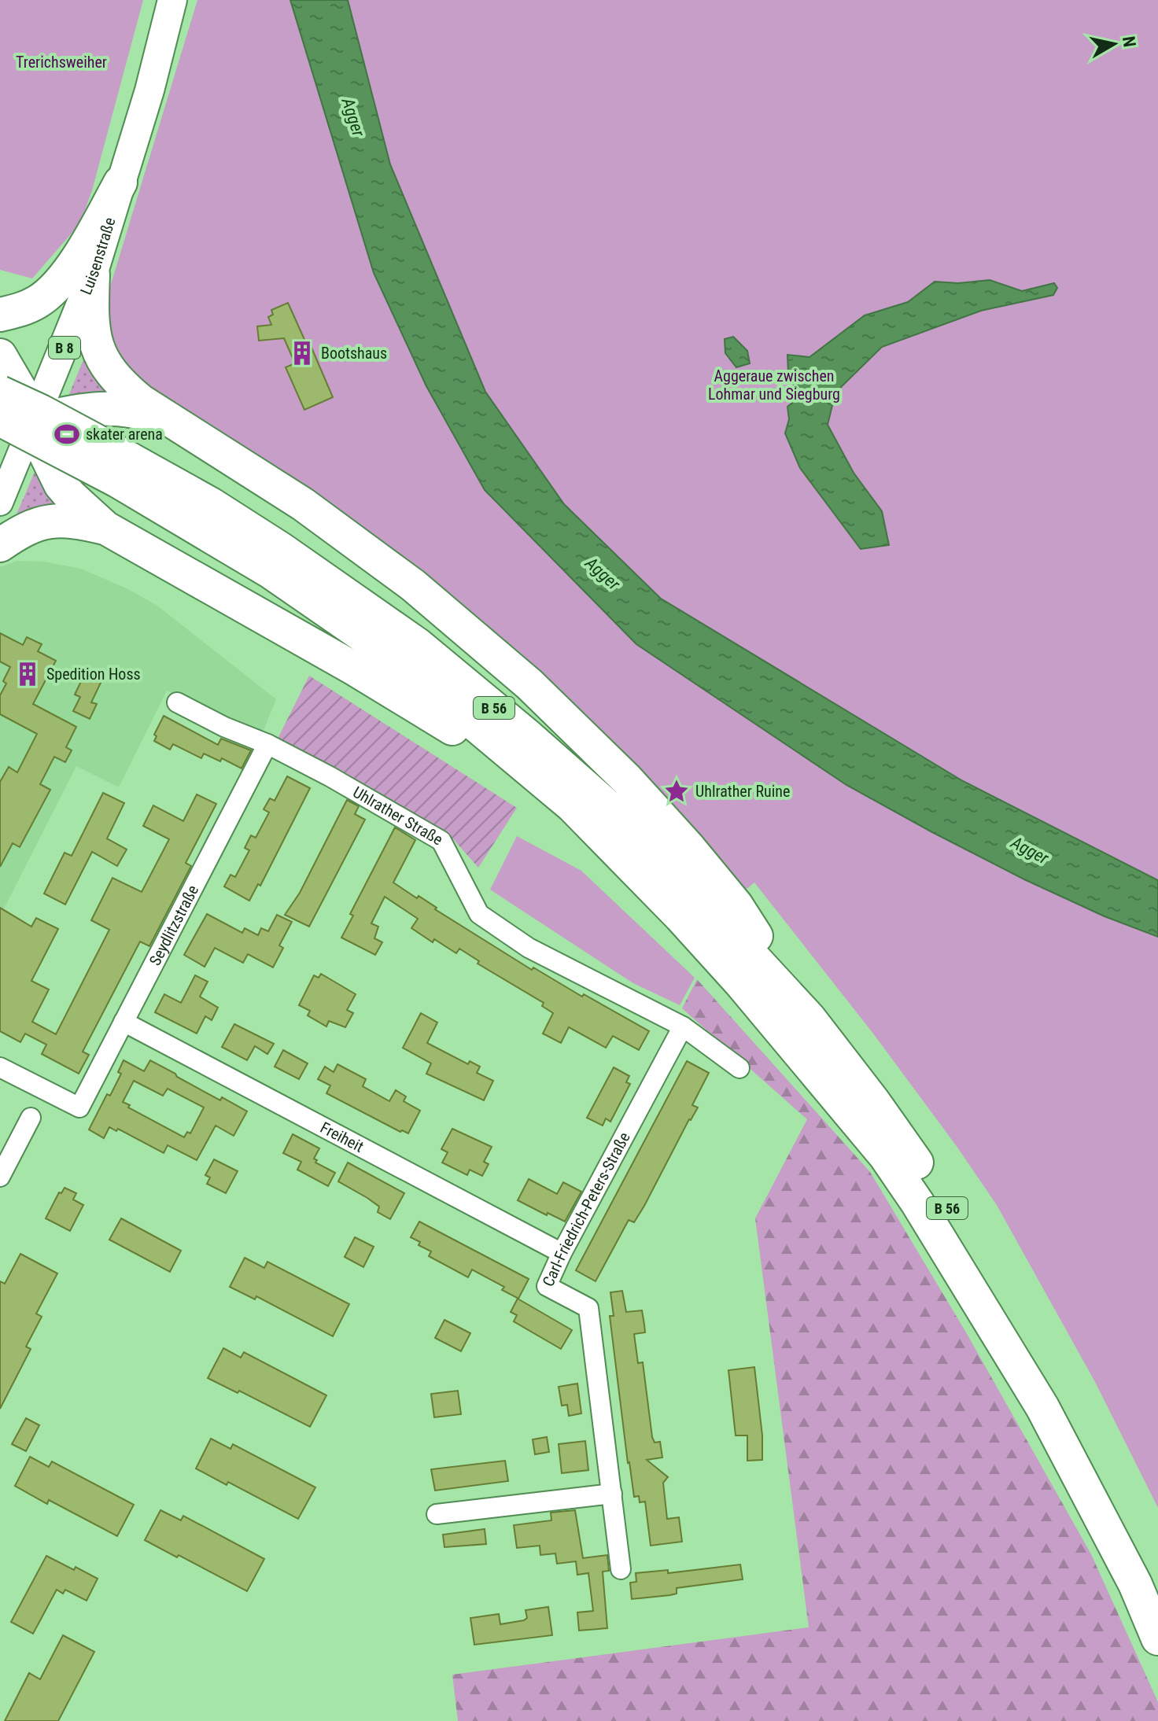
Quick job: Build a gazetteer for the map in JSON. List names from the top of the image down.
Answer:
{
  "streets": {
    "highway": ["B 56"],
    "main road": ["Luisenstraße", "B 8"],
    "street": [
      "Uhlrather Straße",
      "Seydlitzstraße",
      "Freiheit",
      "Carl-Friedrich-Peters-Straße"
    ]
  },
  "crossings": [
    ["Uhlrather Straße", "Seydlitzstraße"],
    ["Uhlrather Straße", "Carl-Friedrich-Peters-Straße"],
    ["Seydlitzstraße", "Freiheit"],
    ["Freiheit", "Carl-Friedrich-Peters-Straße"]
  ],
  "water": ["Agger"],
  "parks": ["Trerichsweiher", "Aggeraue zwischen Lohmar und Siegburg"],
  "places": {
    "building": ["Bootshaus", "Spedition Hoss"],
    "sports": ["skater arena"],
    "place": ["Uhlrather Ruine"]
  },
  "north": "right"
}
